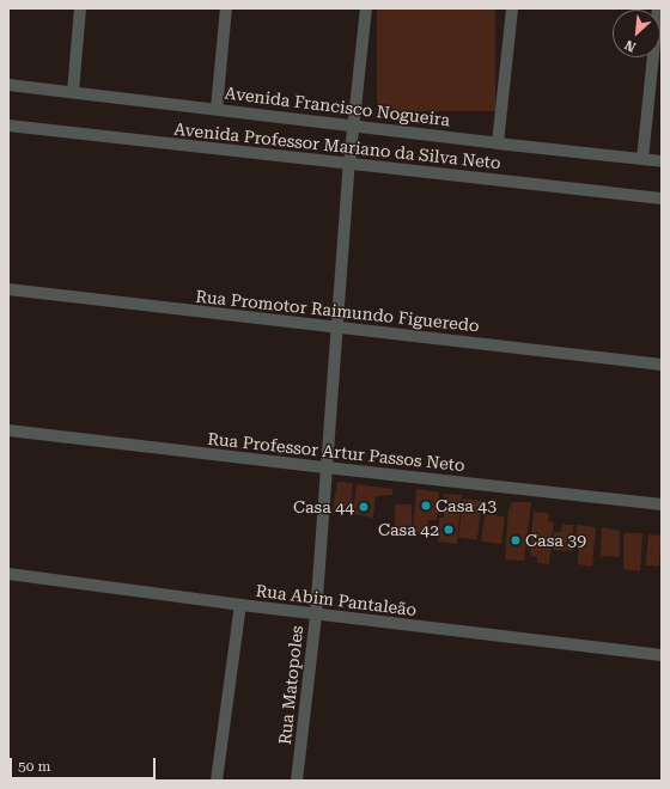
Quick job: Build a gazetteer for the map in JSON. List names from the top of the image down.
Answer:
{
  "streets": {
    "street": [
      "Avenida Francisco Nogueira",
      "Avenida Professor Mariano da Silva Neto",
      "Rua Promotor Raimundo Figueredo",
      "Rua Professor Artur Passos Neto",
      "Rua Abim Pantaleão",
      "Rua Matopoles"
    ]
  },
  "crossings": [
    ["Avenida Francisco Nogueira", "Rua Matopoles"],
    ["Avenida Professor Mariano da Silva Neto", "Rua Matopoles"],
    ["Rua Promotor Raimundo Figueredo", "Rua Matopoles"],
    ["Rua Professor Artur Passos Neto", "Rua Matopoles"],
    ["Rua Abim Pantaleão", "Rua Matopoles"]
  ],
  "places": [
    "Casa 43",
    "Casa 44",
    "Casa 42",
    "Casa 39"
  ],
  "scale_bar": "50 m",
  "north": "bottom left"
}
